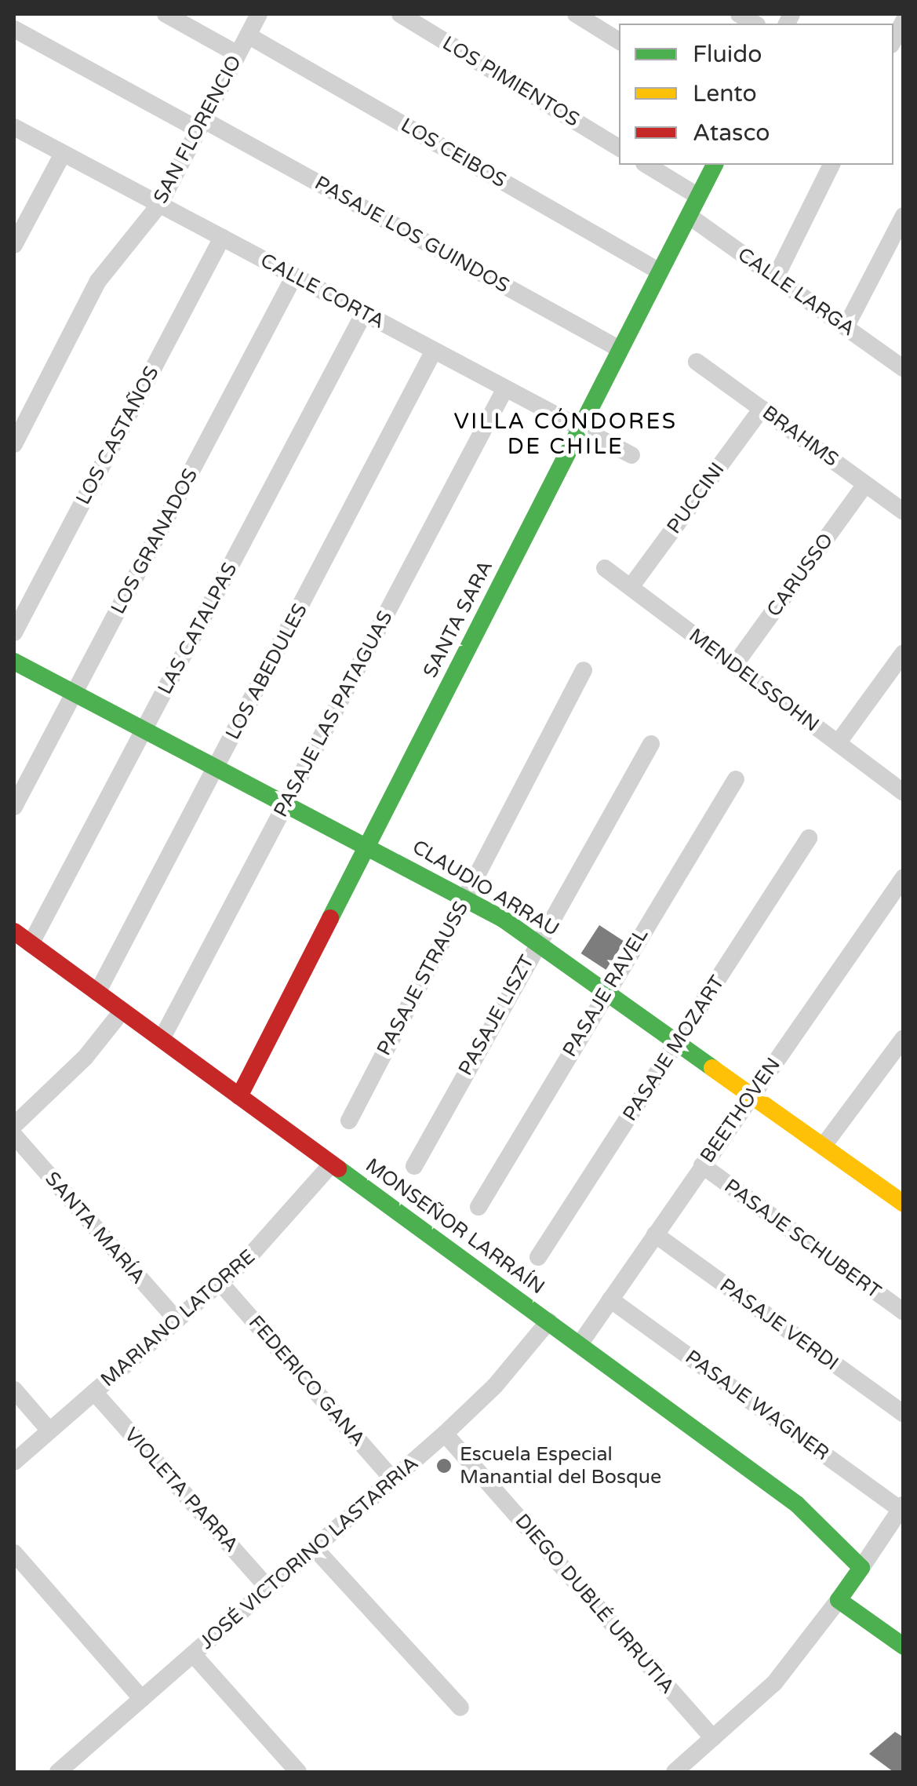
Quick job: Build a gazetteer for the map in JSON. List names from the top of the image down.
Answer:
{
  "streets": {
    "street": [
      "LOS PIMIENTOS",
      "SAN FLORENCIO",
      "LOS CEIBOS",
      "PASAJE LOS GUINDOS",
      "CALLE CORTA",
      "CALLE LARGA",
      "LOS CASTAÑOS",
      "BRAHMS",
      "PUCCINI",
      "LOS GRANADOS",
      "CARUSSO",
      "SANTA SARA",
      "LAS CATALPAS",
      "LOS ABEDULES",
      "MENDELSSOHN",
      "PASAJE LAS PATAGUAS",
      "CLAUDIO ARRAU",
      "PASAJE STRAUSS",
      "PASAJE RAVEL",
      "PASAJE LISZT",
      "PASAJE MOZART",
      "BEETHOVEN",
      "MONSEÑOR LARRAÍN",
      "SANTA MARÍA",
      "PASAJE SCHUBERT",
      "MARIANO LATORRE",
      "PASAJE VERDI",
      "FEDERICO GANA",
      "PASAJE WAGNER",
      "VIOLETA PARRA",
      "JOSÉ VICTORINO LASTARRIA",
      "DIEGO DUBLÉ URRUTIA"
    ]
  },
  "crossings": [
    ["SAN FLORENCIO", "LOS CEIBOS"],
    ["SAN FLORENCIO", "PASAJE LOS GUINDOS"],
    ["SAN FLORENCIO", "CALLE CORTA"],
    ["LOS CEIBOS", "SANTA SARA"],
    ["PASAJE LOS GUINDOS", "SANTA SARA"],
    ["CALLE CORTA", "LOS CASTAÑOS"],
    ["CALLE CORTA", "LOS GRANADOS"],
    ["CALLE CORTA", "SANTA SARA"],
    ["CALLE CORTA", "LAS CATALPAS"],
    ["CALLE CORTA", "LOS ABEDULES"],
    ["CALLE CORTA", "PASAJE LAS PATAGUAS"],
    ["CALLE LARGA", "SANTA SARA"],
    ["BRAHMS", "PUCCINI"],
    ["BRAHMS", "CARUSSO"],
    ["PUCCINI", "MENDELSSOHN"],
    ["LOS GRANADOS", "CLAUDIO ARRAU"],
    ["CARUSSO", "MENDELSSOHN"],
    ["SANTA SARA", "CLAUDIO ARRAU"],
    ["SANTA SARA", "MONSEÑOR LARRAÍN"],
    ["LAS CATALPAS", "CLAUDIO ARRAU"],
    ["LAS CATALPAS", "MONSEÑOR LARRAÍN"],
    ["LOS ABEDULES", "CLAUDIO ARRAU"],
    ["LOS ABEDULES", "MONSEÑOR LARRAÍN"],
    ["PASAJE LAS PATAGUAS", "CLAUDIO ARRAU"],
    ["PASAJE LAS PATAGUAS", "MONSEÑOR LARRAÍN"],
    ["CLAUDIO ARRAU", "PASAJE STRAUSS"],
    ["CLAUDIO ARRAU", "PASAJE RAVEL"],
    ["CLAUDIO ARRAU", "PASAJE LISZT"],
    ["CLAUDIO ARRAU", "PASAJE MOZART"],
    ["CLAUDIO ARRAU", "BEETHOVEN"],
    ["BEETHOVEN", "MONSEÑOR LARRAÍN"],
    ["BEETHOVEN", "PASAJE SCHUBERT"],
    ["BEETHOVEN", "PASAJE VERDI"],
    ["BEETHOVEN", "PASAJE WAGNER"],
    ["MONSEÑOR LARRAÍN", "MARIANO LATORRE"],
    ["MONSEÑOR LARRAÍN", "JOSÉ VICTORINO LASTARRIA"],
    ["SANTA MARÍA", "MARIANO LATORRE"],
    ["MARIANO LATORRE", "FEDERICO GANA"],
    ["MARIANO LATORRE", "VIOLETA PARRA"],
    ["FEDERICO GANA", "JOSÉ VICTORINO LASTARRIA"],
    ["VIOLETA PARRA", "JOSÉ VICTORINO LASTARRIA"],
    ["JOSÉ VICTORINO LASTARRIA", "DIEGO DUBLÉ URRUTIA"]
  ],
  "districts": ["VILLA CÓNDORES DE CHILE"],
  "places": ["Escuela Especial Manantial del Bosque"],
  "legend": ["Fluido", "Lento", "Atasco"]
}
